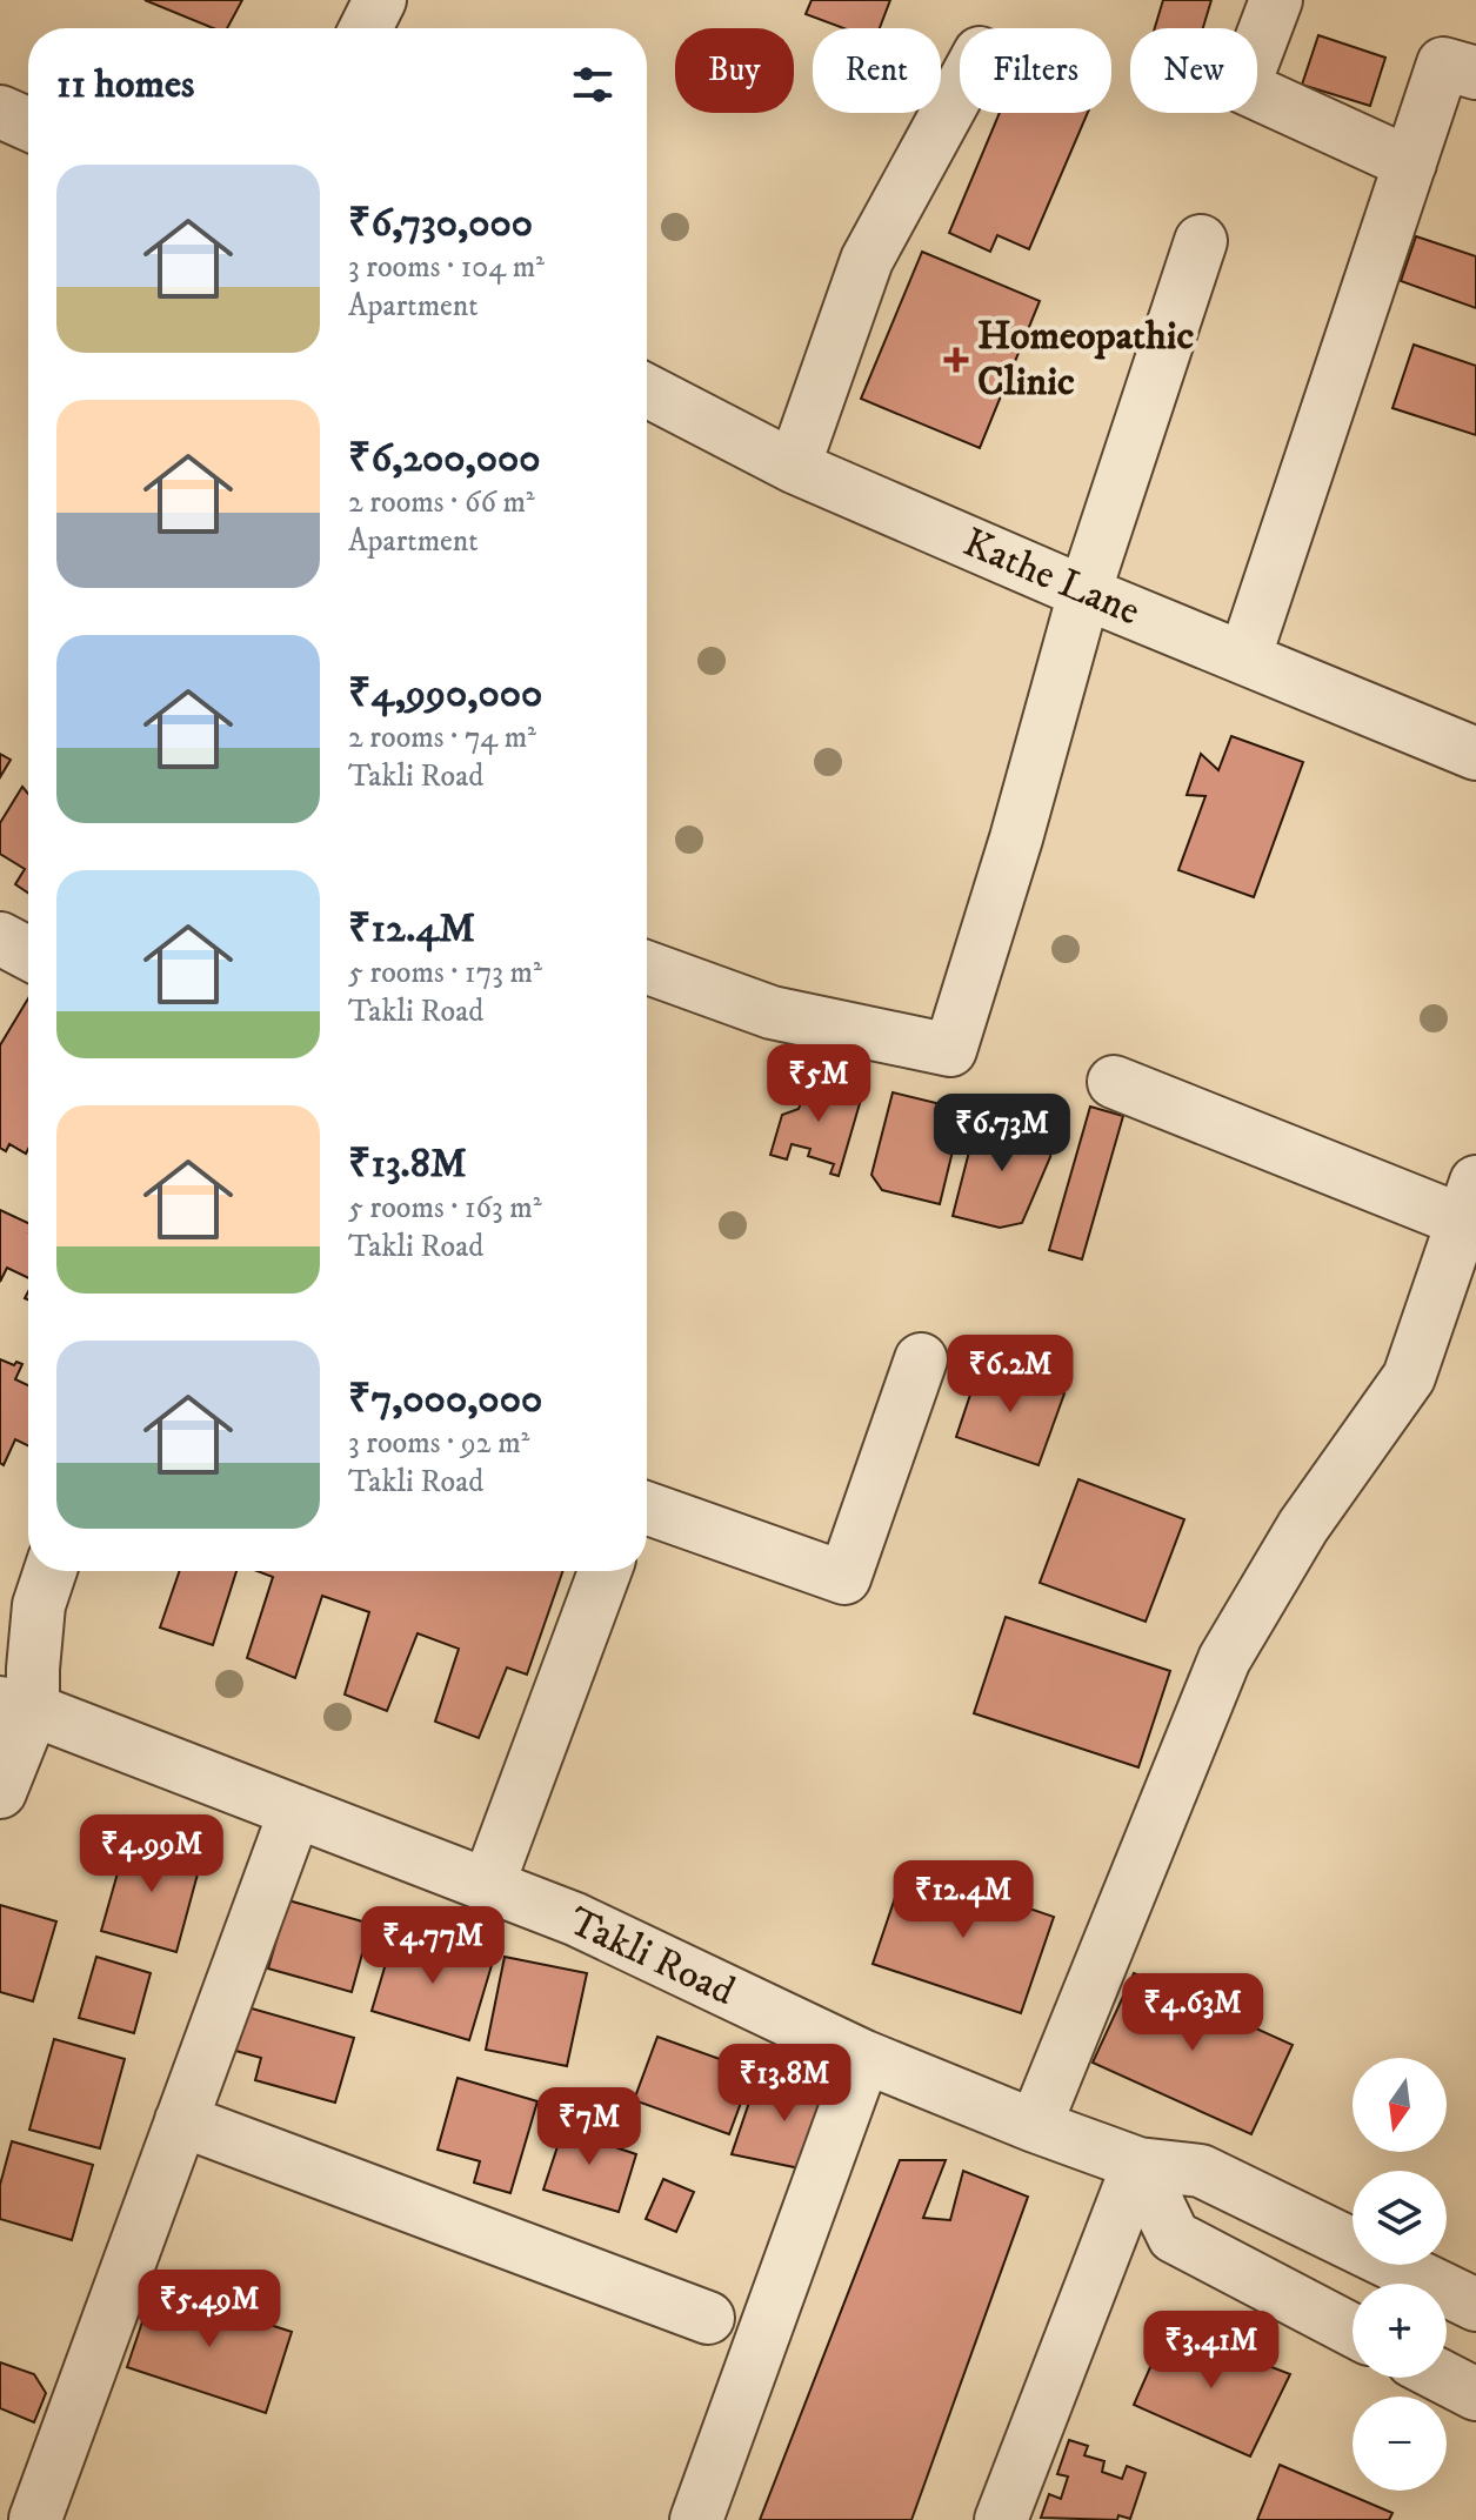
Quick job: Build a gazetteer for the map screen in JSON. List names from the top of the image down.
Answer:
{
  "streets": {
    "street": ["Kathe Lane", "Takli Road"]
  },
  "places": {
    "health": ["Homeopathic Clinic"]
  },
  "north": "bottom",
  "page": {
    "chip": [
      "Buy",
      "Rent",
      "Filters",
      "New"
    ],
    "heading": "11 homes",
    "list": [
      {
        "name": "₹6,730,000",
        "note": "3 rooms · 104 m² · Apartment"
      },
      {
        "name": "₹6,200,000",
        "note": "2 rooms · 66 m² · Apartment"
      },
      {
        "name": "₹4,990,000",
        "note": "2 rooms · 74 m² · Takli Road"
      },
      {
        "name": "₹12.4M",
        "note": "5 rooms · 173 m² · Takli Road"
      },
      {
        "name": "₹13.8M",
        "note": "5 rooms · 163 m² · Takli Road"
      },
      {
        "name": "₹7,000,000",
        "note": "3 rooms · 92 m² · Takli Road"
      }
    ],
    "price": [
      "₹5M",
      "₹6.73M",
      "₹6.2M",
      "₹4.99M",
      "₹12.4M",
      "₹4.77M",
      "₹4.63M",
      "₹13.8M",
      "₹7M",
      "₹5.49M",
      "₹3.41M"
    ],
    "map_buttons": ["+", "−"]
  }
}
